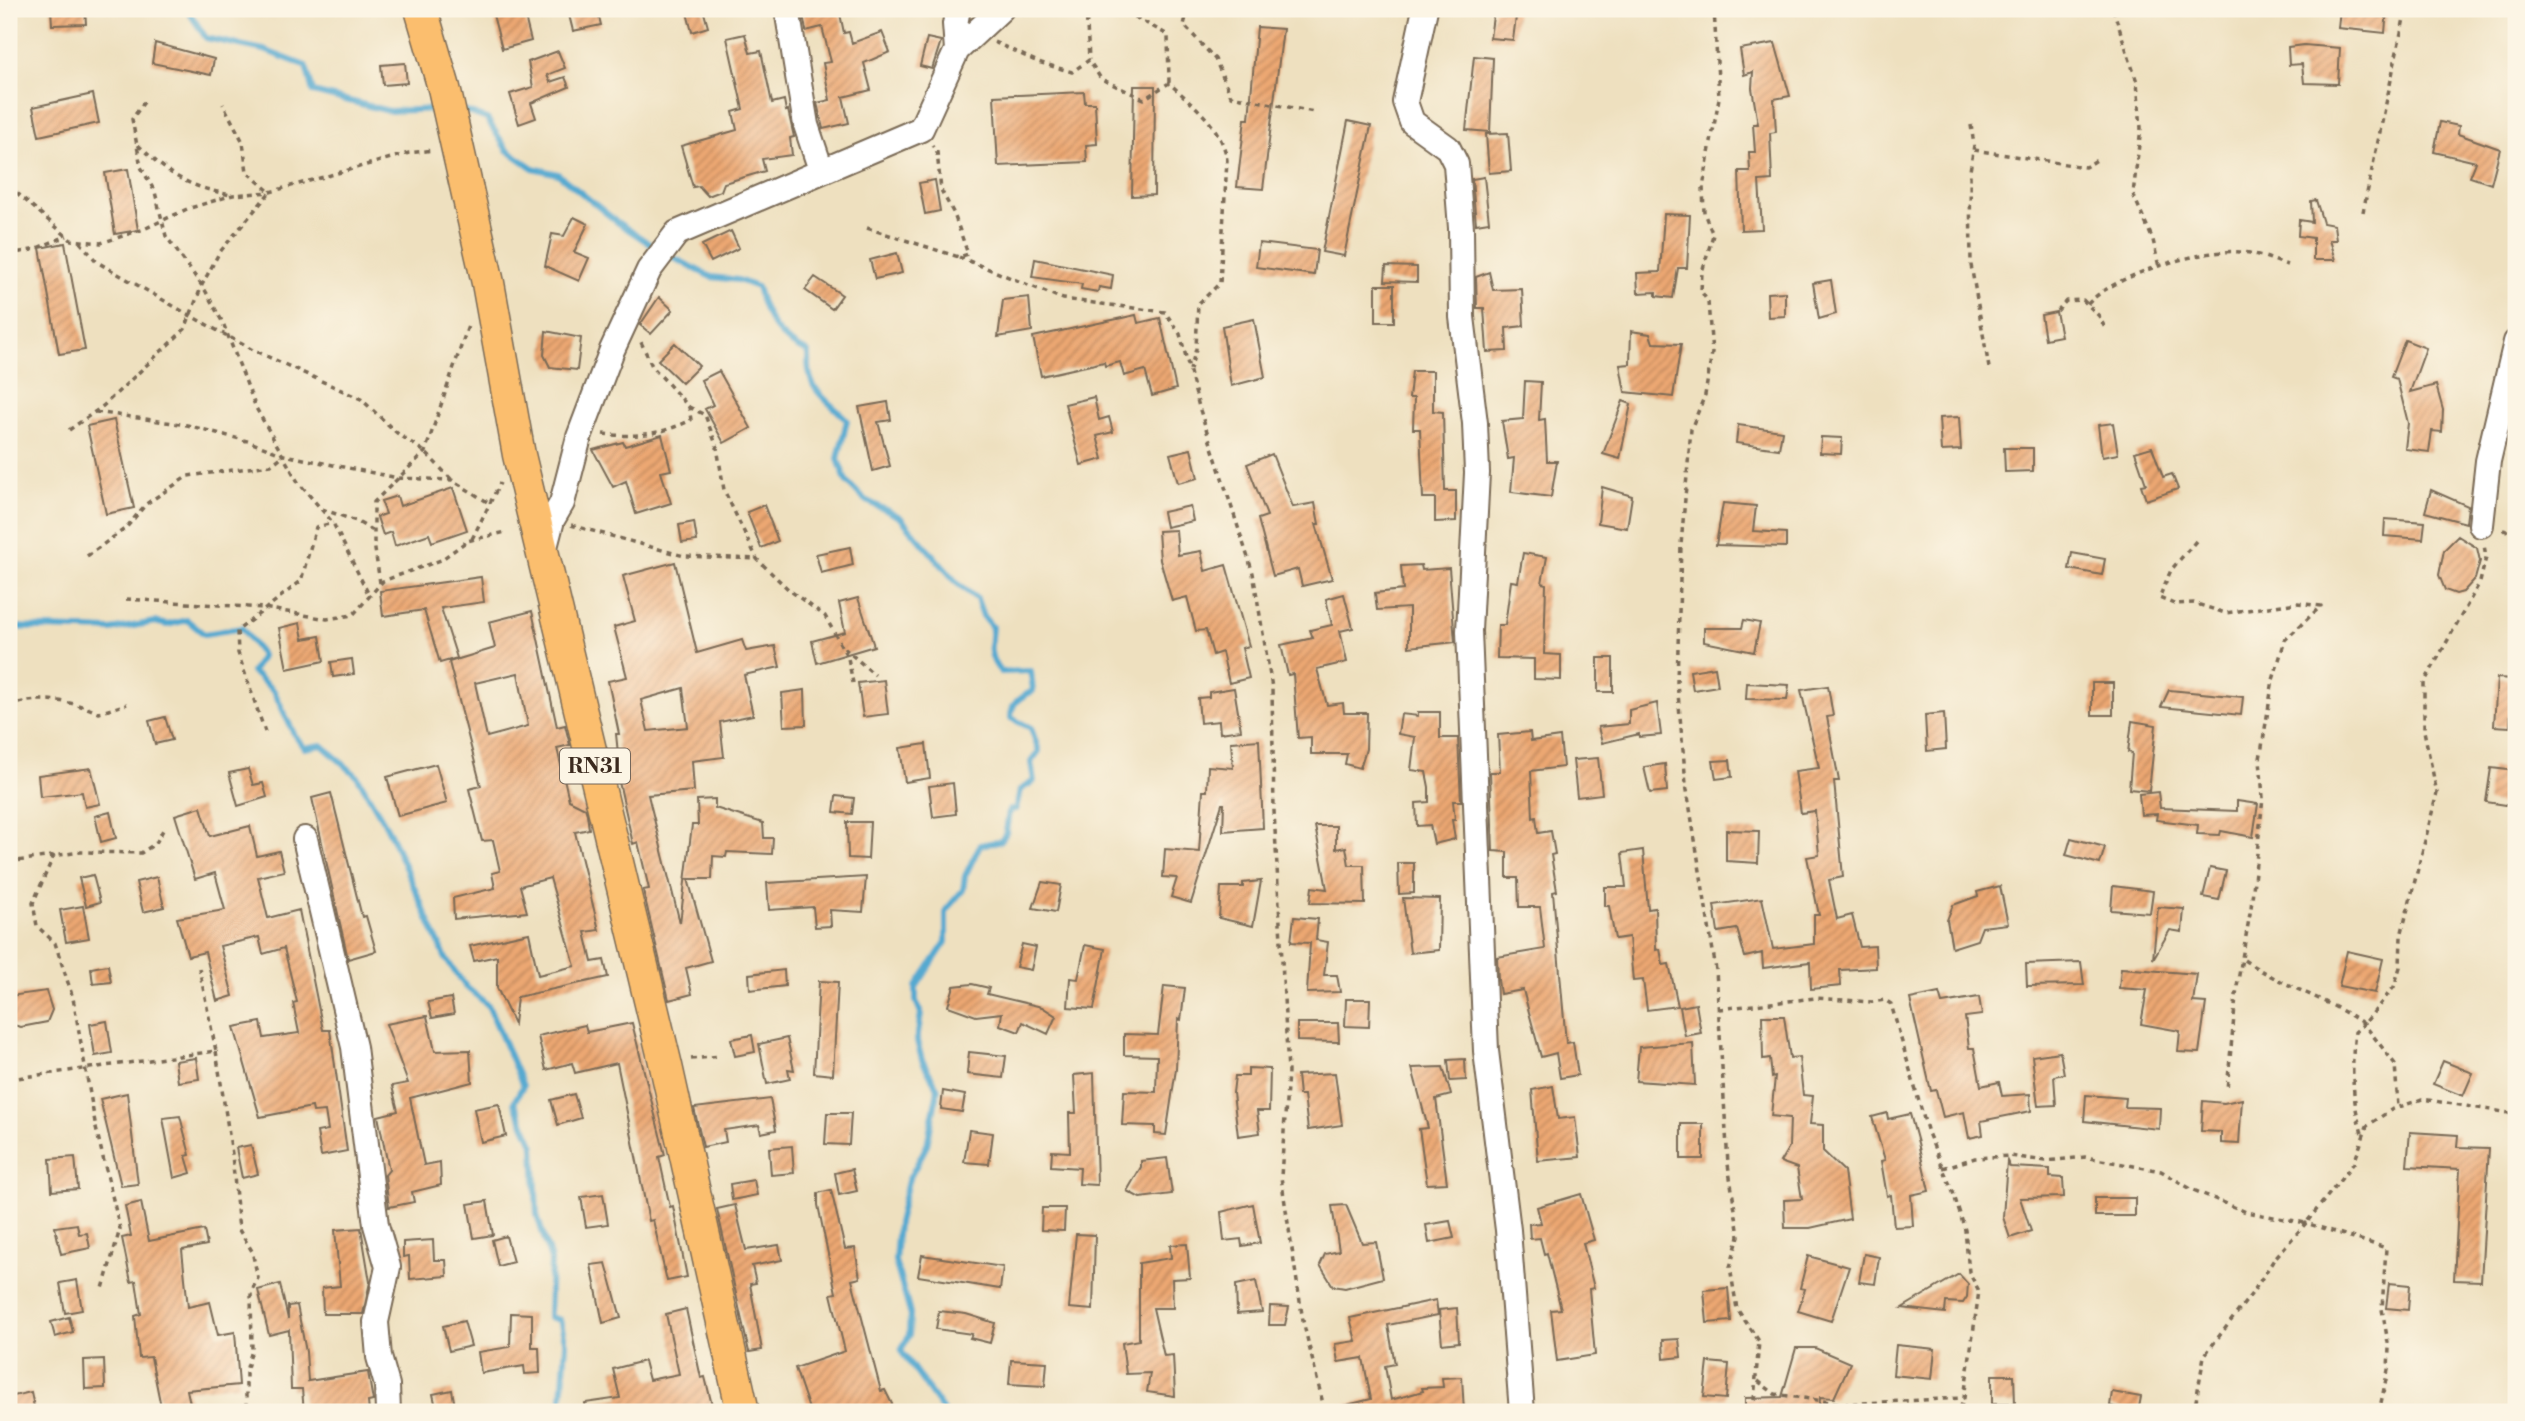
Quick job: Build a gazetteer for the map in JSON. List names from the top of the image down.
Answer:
{
  "streets": {
    "main road": ["RN31"]
  }
}
